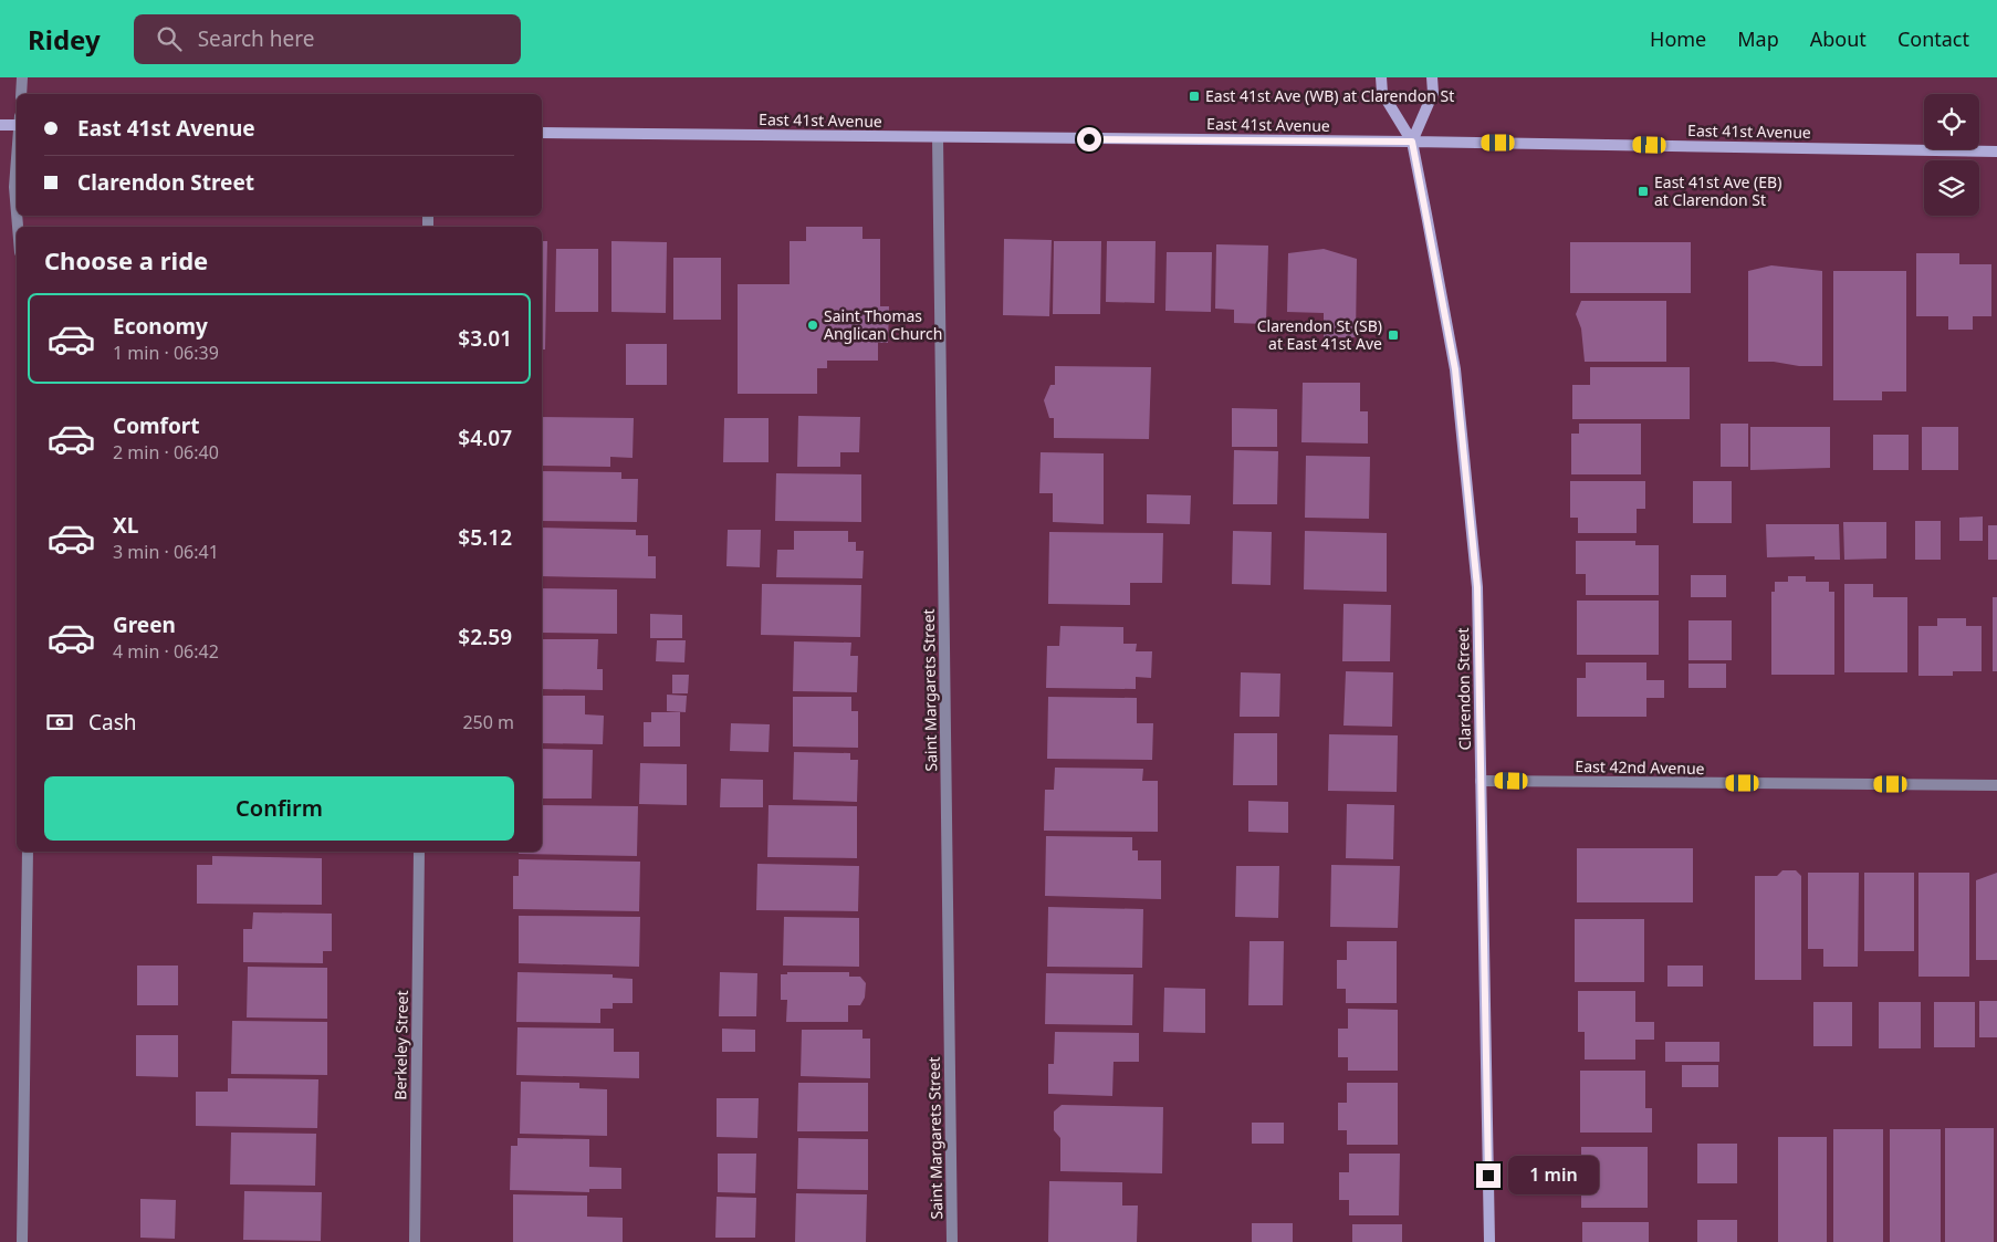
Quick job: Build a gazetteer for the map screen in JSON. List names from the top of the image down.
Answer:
{
  "streets": {
    "main road": ["East 41st Avenue", "Clarendon Street"],
    "street": ["Saint Margarets Street", "East 42nd Avenue", "Berkeley Street"]
  },
  "crossings": [
    ["East 41st Avenue", "Clarendon Street"],
    ["East 41st Avenue", "Saint Margarets Street"],
    ["Clarendon Street", "East 42nd Avenue"]
  ],
  "places": {
    "transit": ["East 41st Ave (WB) at Clarendon St", "East 41st Ave (EB) at Clarendon St", "Clarendon St (SB) at East 41st Ave"],
    "other": ["Saint Thomas Anglican Church"]
  },
  "page": {
    "header": "Ridey",
    "search": "Search here",
    "nav": [
      "Home",
      "Map",
      "About",
      "Contact"
    ],
    "banner": ["East 41st Avenue", "Clarendon Street"],
    "heading": "Choose a ride",
    "list": [
      {
        "name": "Economy",
        "note": "1 min · 06:39",
        "value": "$3.01"
      },
      {
        "name": "Comfort",
        "note": "2 min · 06:40",
        "value": "$4.07"
      },
      {
        "name": "XL",
        "note": "3 min · 06:41",
        "value": "$5.12"
      },
      {
        "name": "Green",
        "note": "4 min · 06:42",
        "value": "$2.59"
      }
    ],
    "pay": ["Cash", "250 m"],
    "buttons": "Confirm",
    "bubble": "1 min"
  }
}
